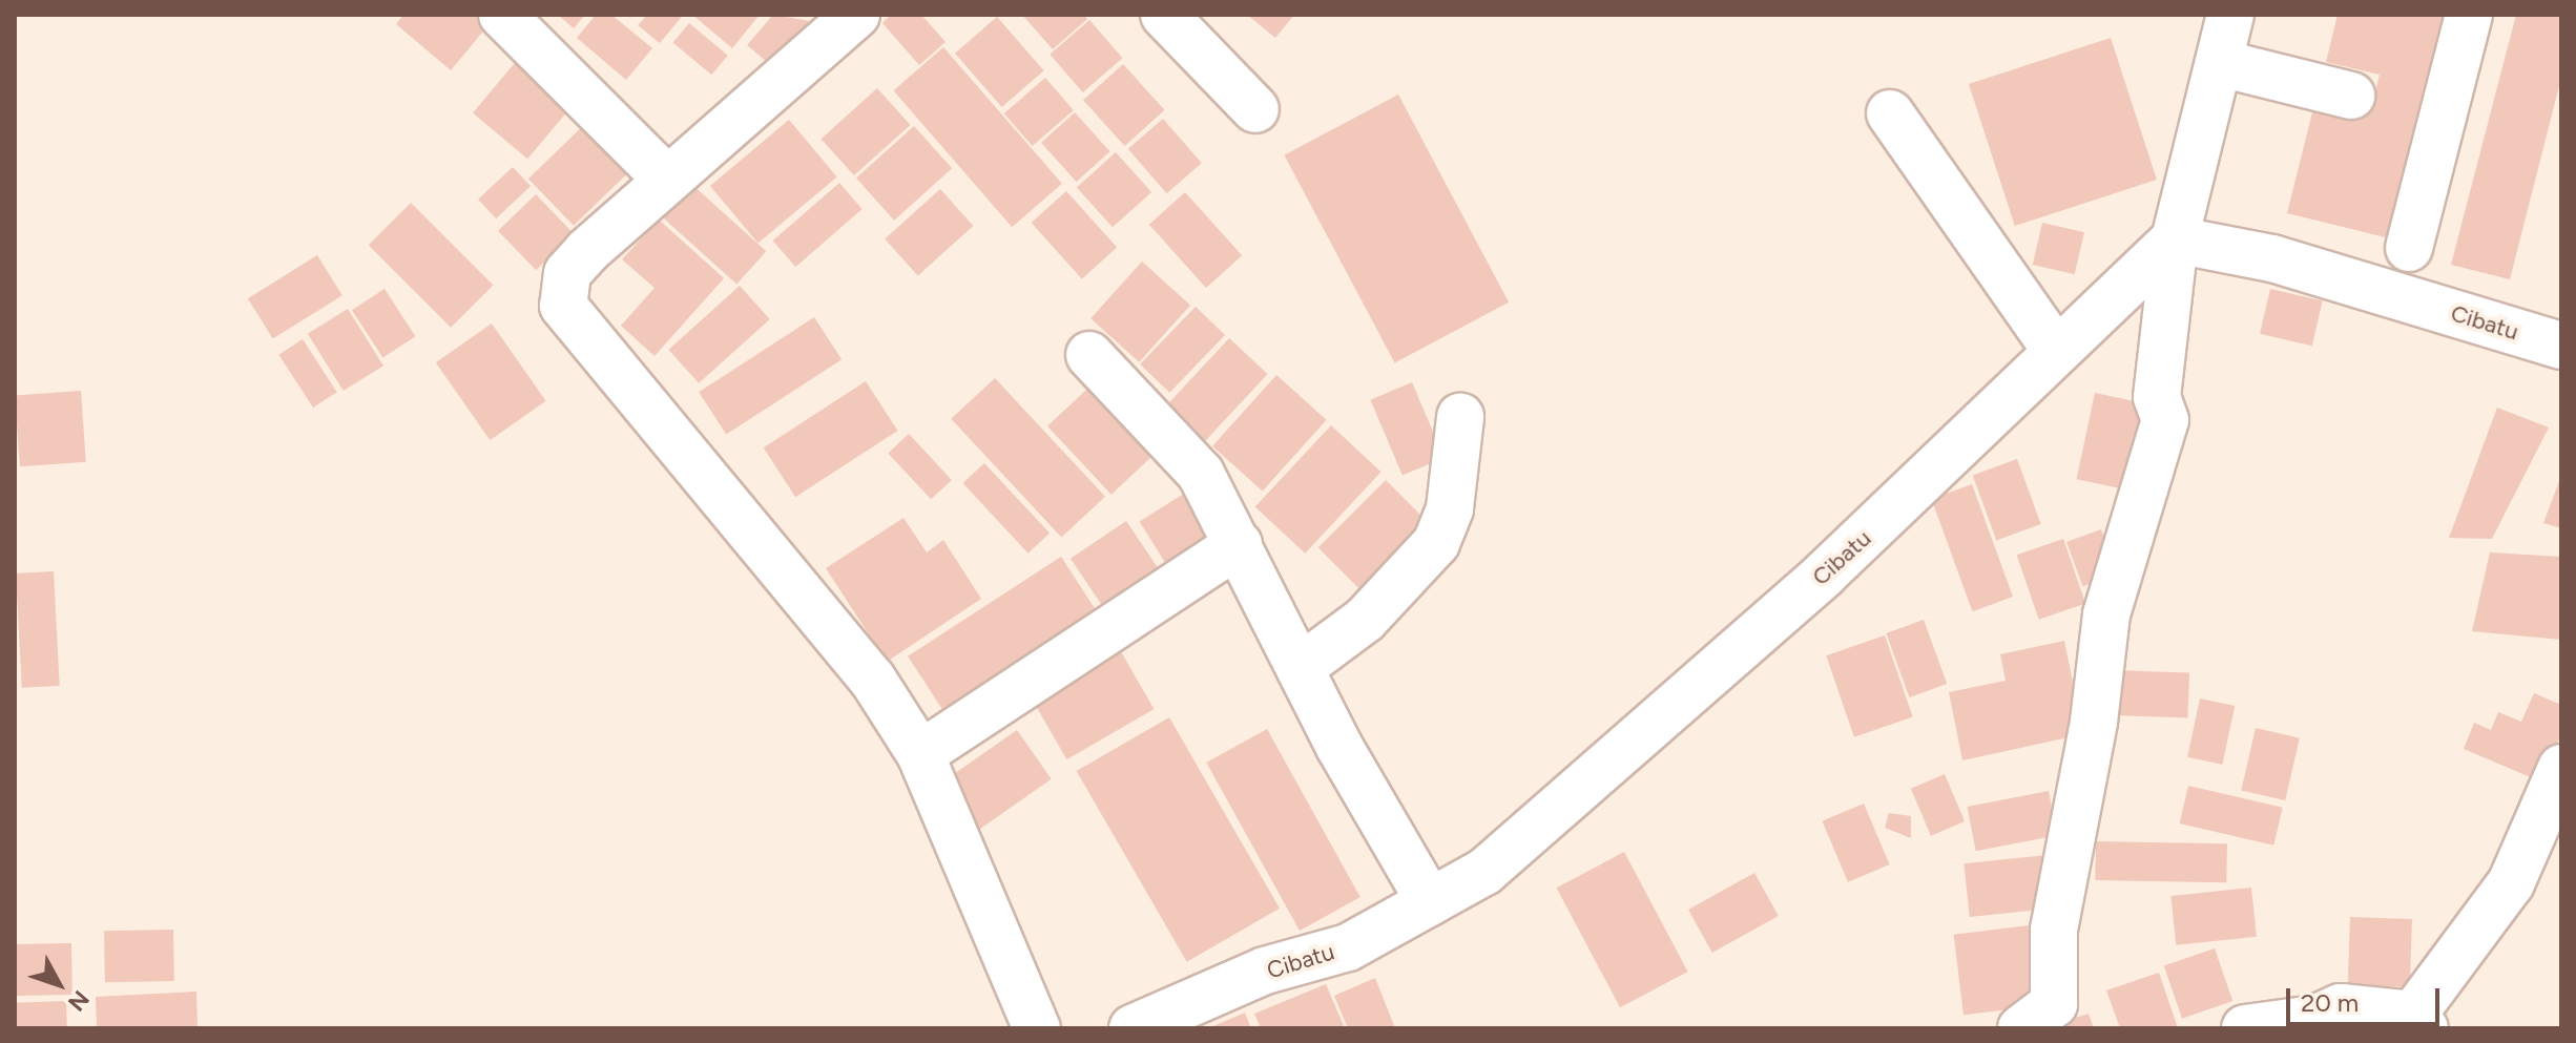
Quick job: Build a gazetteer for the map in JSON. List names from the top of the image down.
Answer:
{
  "streets": {
    "street": ["Cibatu"]
  },
  "scale_bar": "20 m",
  "north": "bottom right"
}
